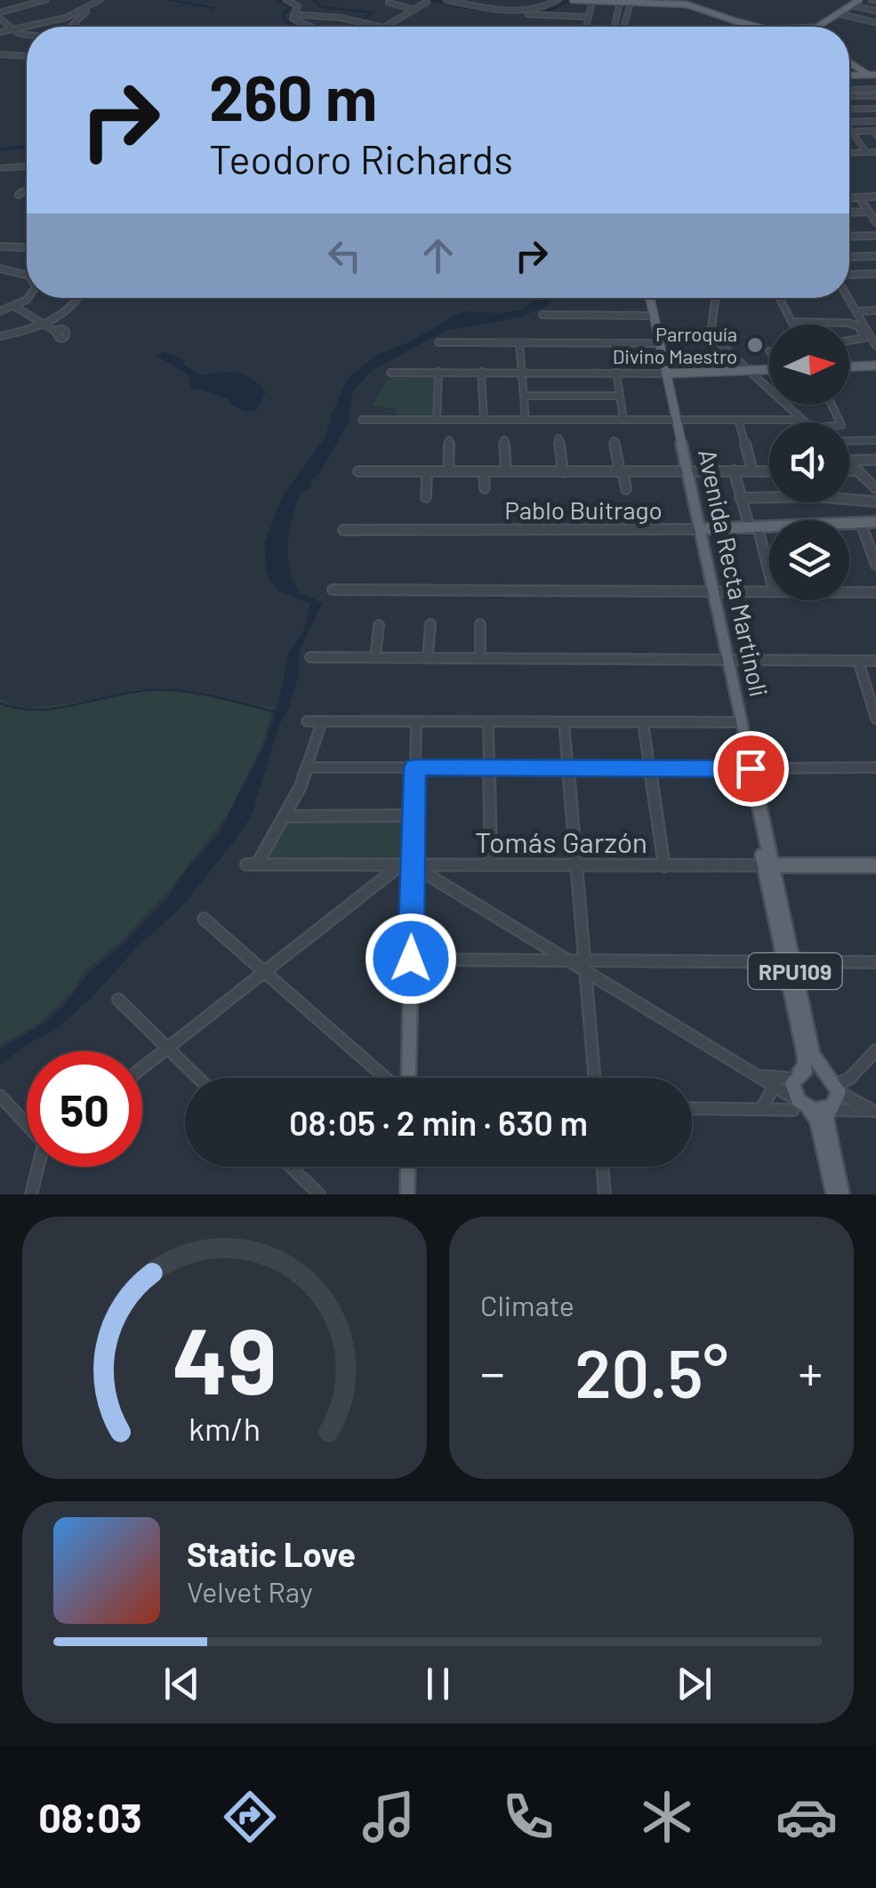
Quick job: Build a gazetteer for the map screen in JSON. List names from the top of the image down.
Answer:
{
  "streets": {
    "main road": [
      "Pablo Buitrago",
      "Avenida Recta Martinoli",
      "Tomás Garzón",
      "RPU109"
    ]
  },
  "crossings": [
    ["Pablo Buitrago", "Avenida Recta Martinoli"],
    ["Avenida Recta Martinoli", "Tomás Garzón"],
    ["Avenida Recta Martinoli", "RPU109"]
  ],
  "places": ["Parroquía Divino Maestro"],
  "north": "right",
  "page": {
    "turn": ["260 m", "Teodoro Richards"],
    "limit": "50",
    "trip": "08:05 · 2 min · 630 m",
    "tile": "Climate",
    "heat": ["−", "20.5°", "+"],
    "song": ["Static Love", "Velvet Ray"],
    "tabs": "08:03",
    "gauge": ["49", "km/h"]
  }
}
